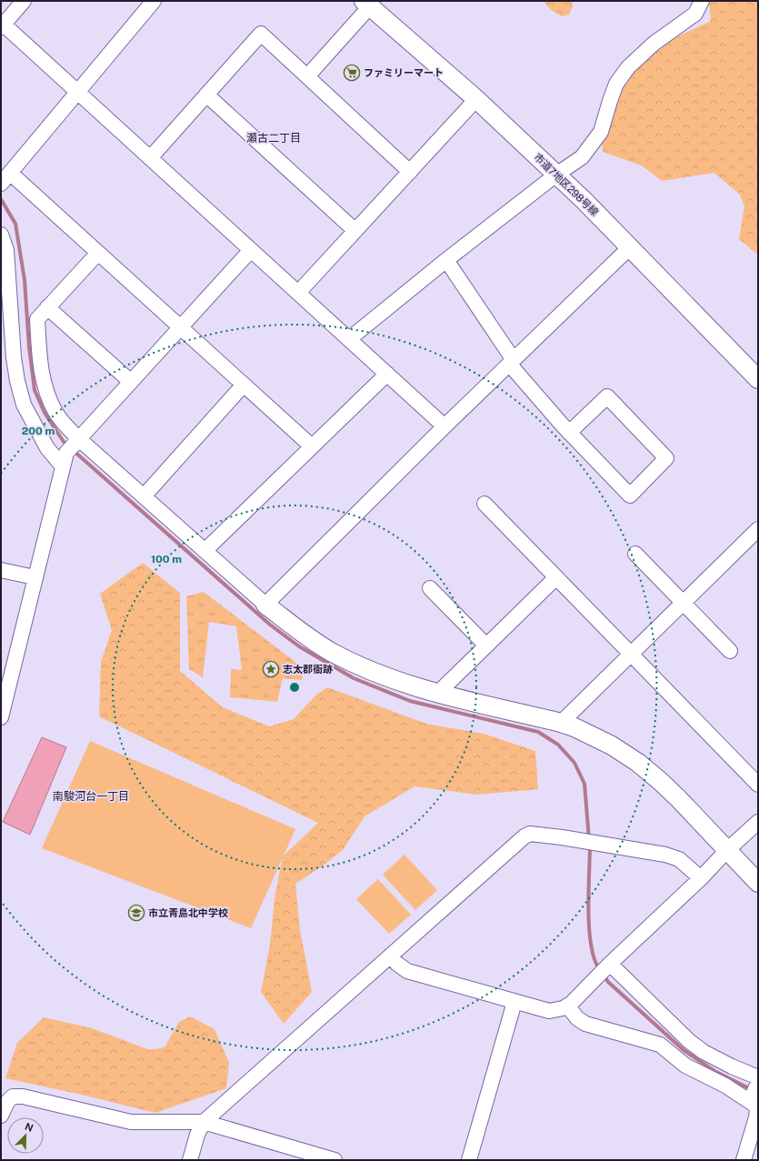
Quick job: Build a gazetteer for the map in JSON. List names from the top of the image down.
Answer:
{
  "streets": {
    "street": ["市道7地区298号線"]
  },
  "districts": ["瀬古二丁目", "南駿河台一丁目"],
  "places": {
    "supermarket": ["ファミリーマート"],
    "place": ["志太郡衙跡"],
    "school or university": ["市立青島北中学校"]
  },
  "north": "top right",
  "rings": ["200 m", "100 m"]
}
